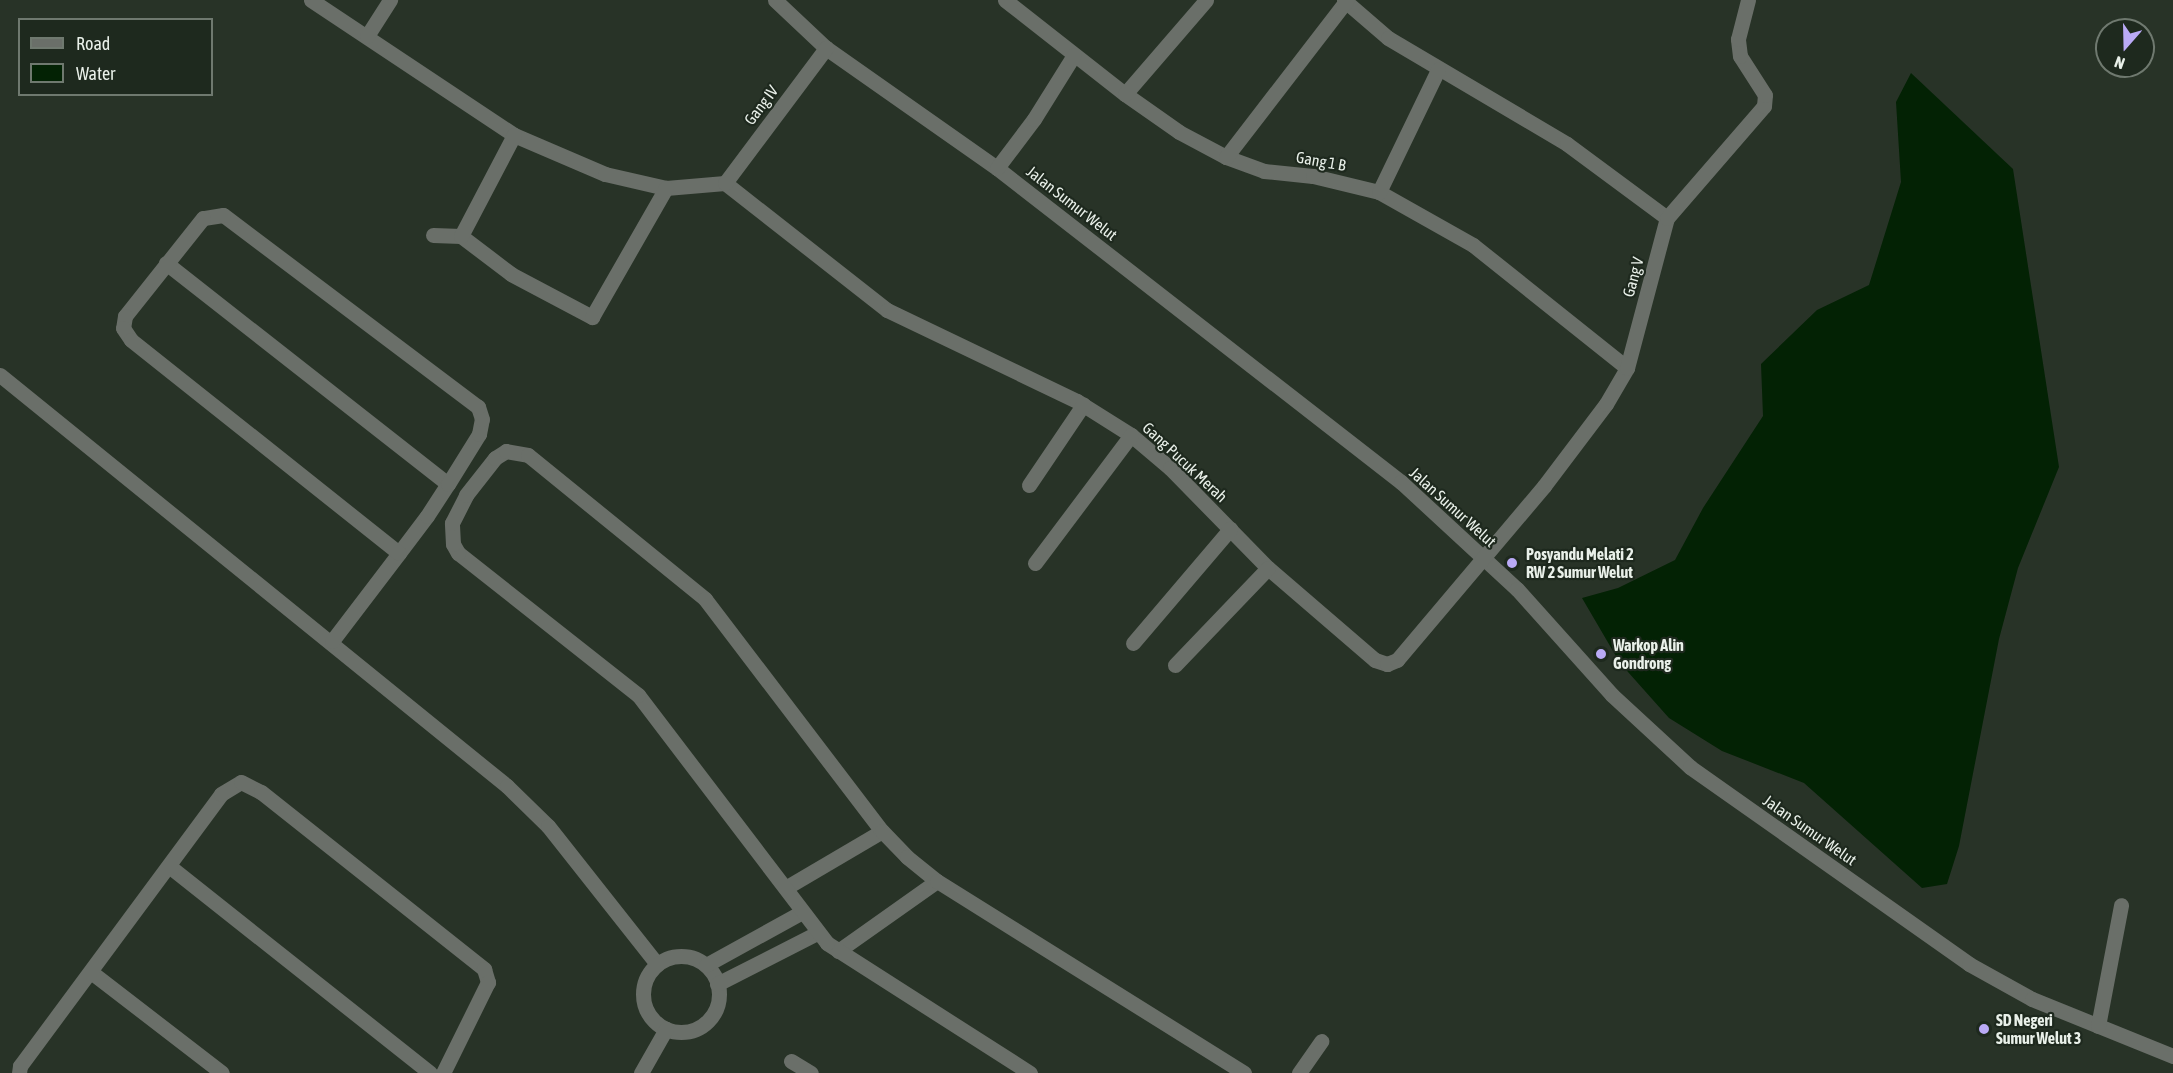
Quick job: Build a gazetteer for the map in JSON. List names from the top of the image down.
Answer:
{
  "streets": {
    "street": [
      "Gang IV",
      "Gang 1 B",
      "Jalan Sumur Welut",
      "Gang V",
      "Gang Pucuk Merah"
    ]
  },
  "crossings": [
    ["Gang IV", "Jalan Sumur Welut"],
    ["Gang IV", "Gang Pucuk Merah"],
    ["Gang 1 B", "Gang V"],
    ["Jalan Sumur Welut", "Gang V"],
    ["Jalan Sumur Welut", "Gang Pucuk Merah"],
    ["Gang V", "Gang Pucuk Merah"]
  ],
  "places": ["Posyandu Melati 2 RW 2 Sumur Welut", "Warkop Alin Gondrong", "SD Negeri Sumur Welut 3"],
  "legend": ["Road", "Water"],
  "north": "bottom"
}
